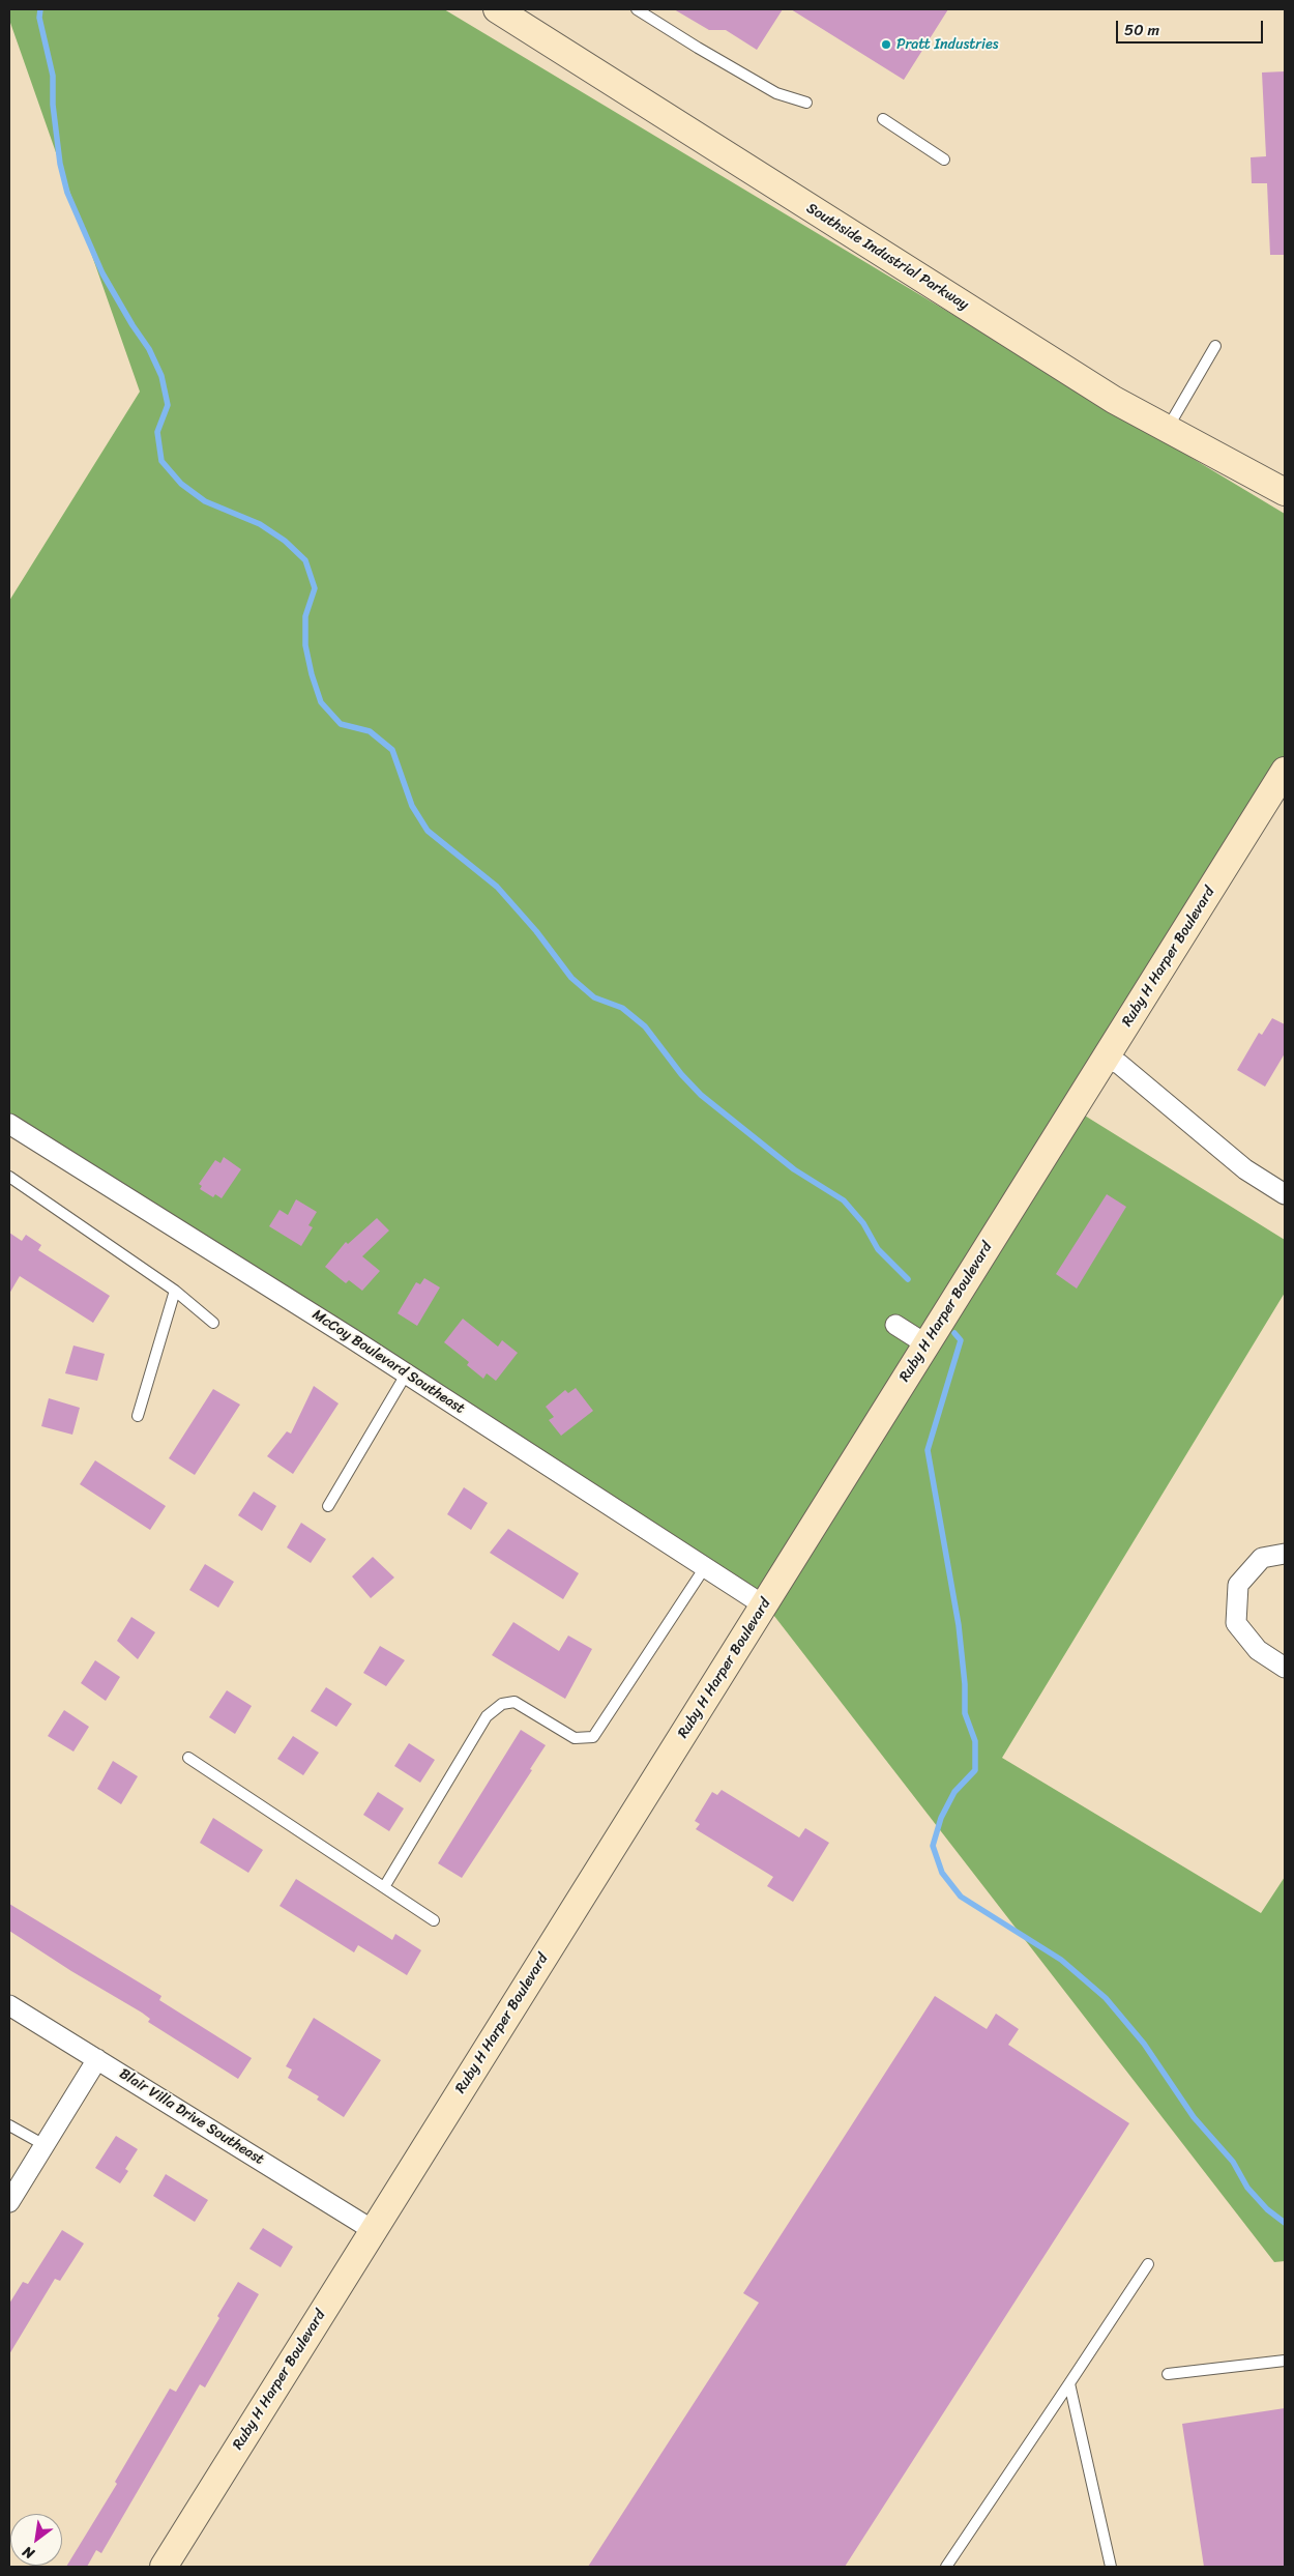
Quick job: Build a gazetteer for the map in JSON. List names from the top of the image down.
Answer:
{
  "streets": {
    "street": [
      "Southside Industrial Parkway",
      "Ruby H Harper Boulevard",
      "McCoy Boulevard Southeast",
      "Blair Villa Drive Southeast"
    ]
  },
  "crossings": [
    ["Ruby H Harper Boulevard", "McCoy Boulevard Southeast"],
    ["Ruby H Harper Boulevard", "Blair Villa Drive Southeast"]
  ],
  "places": ["Pratt Industries"],
  "scale_bar": "50 m",
  "north": "bottom left"
}
